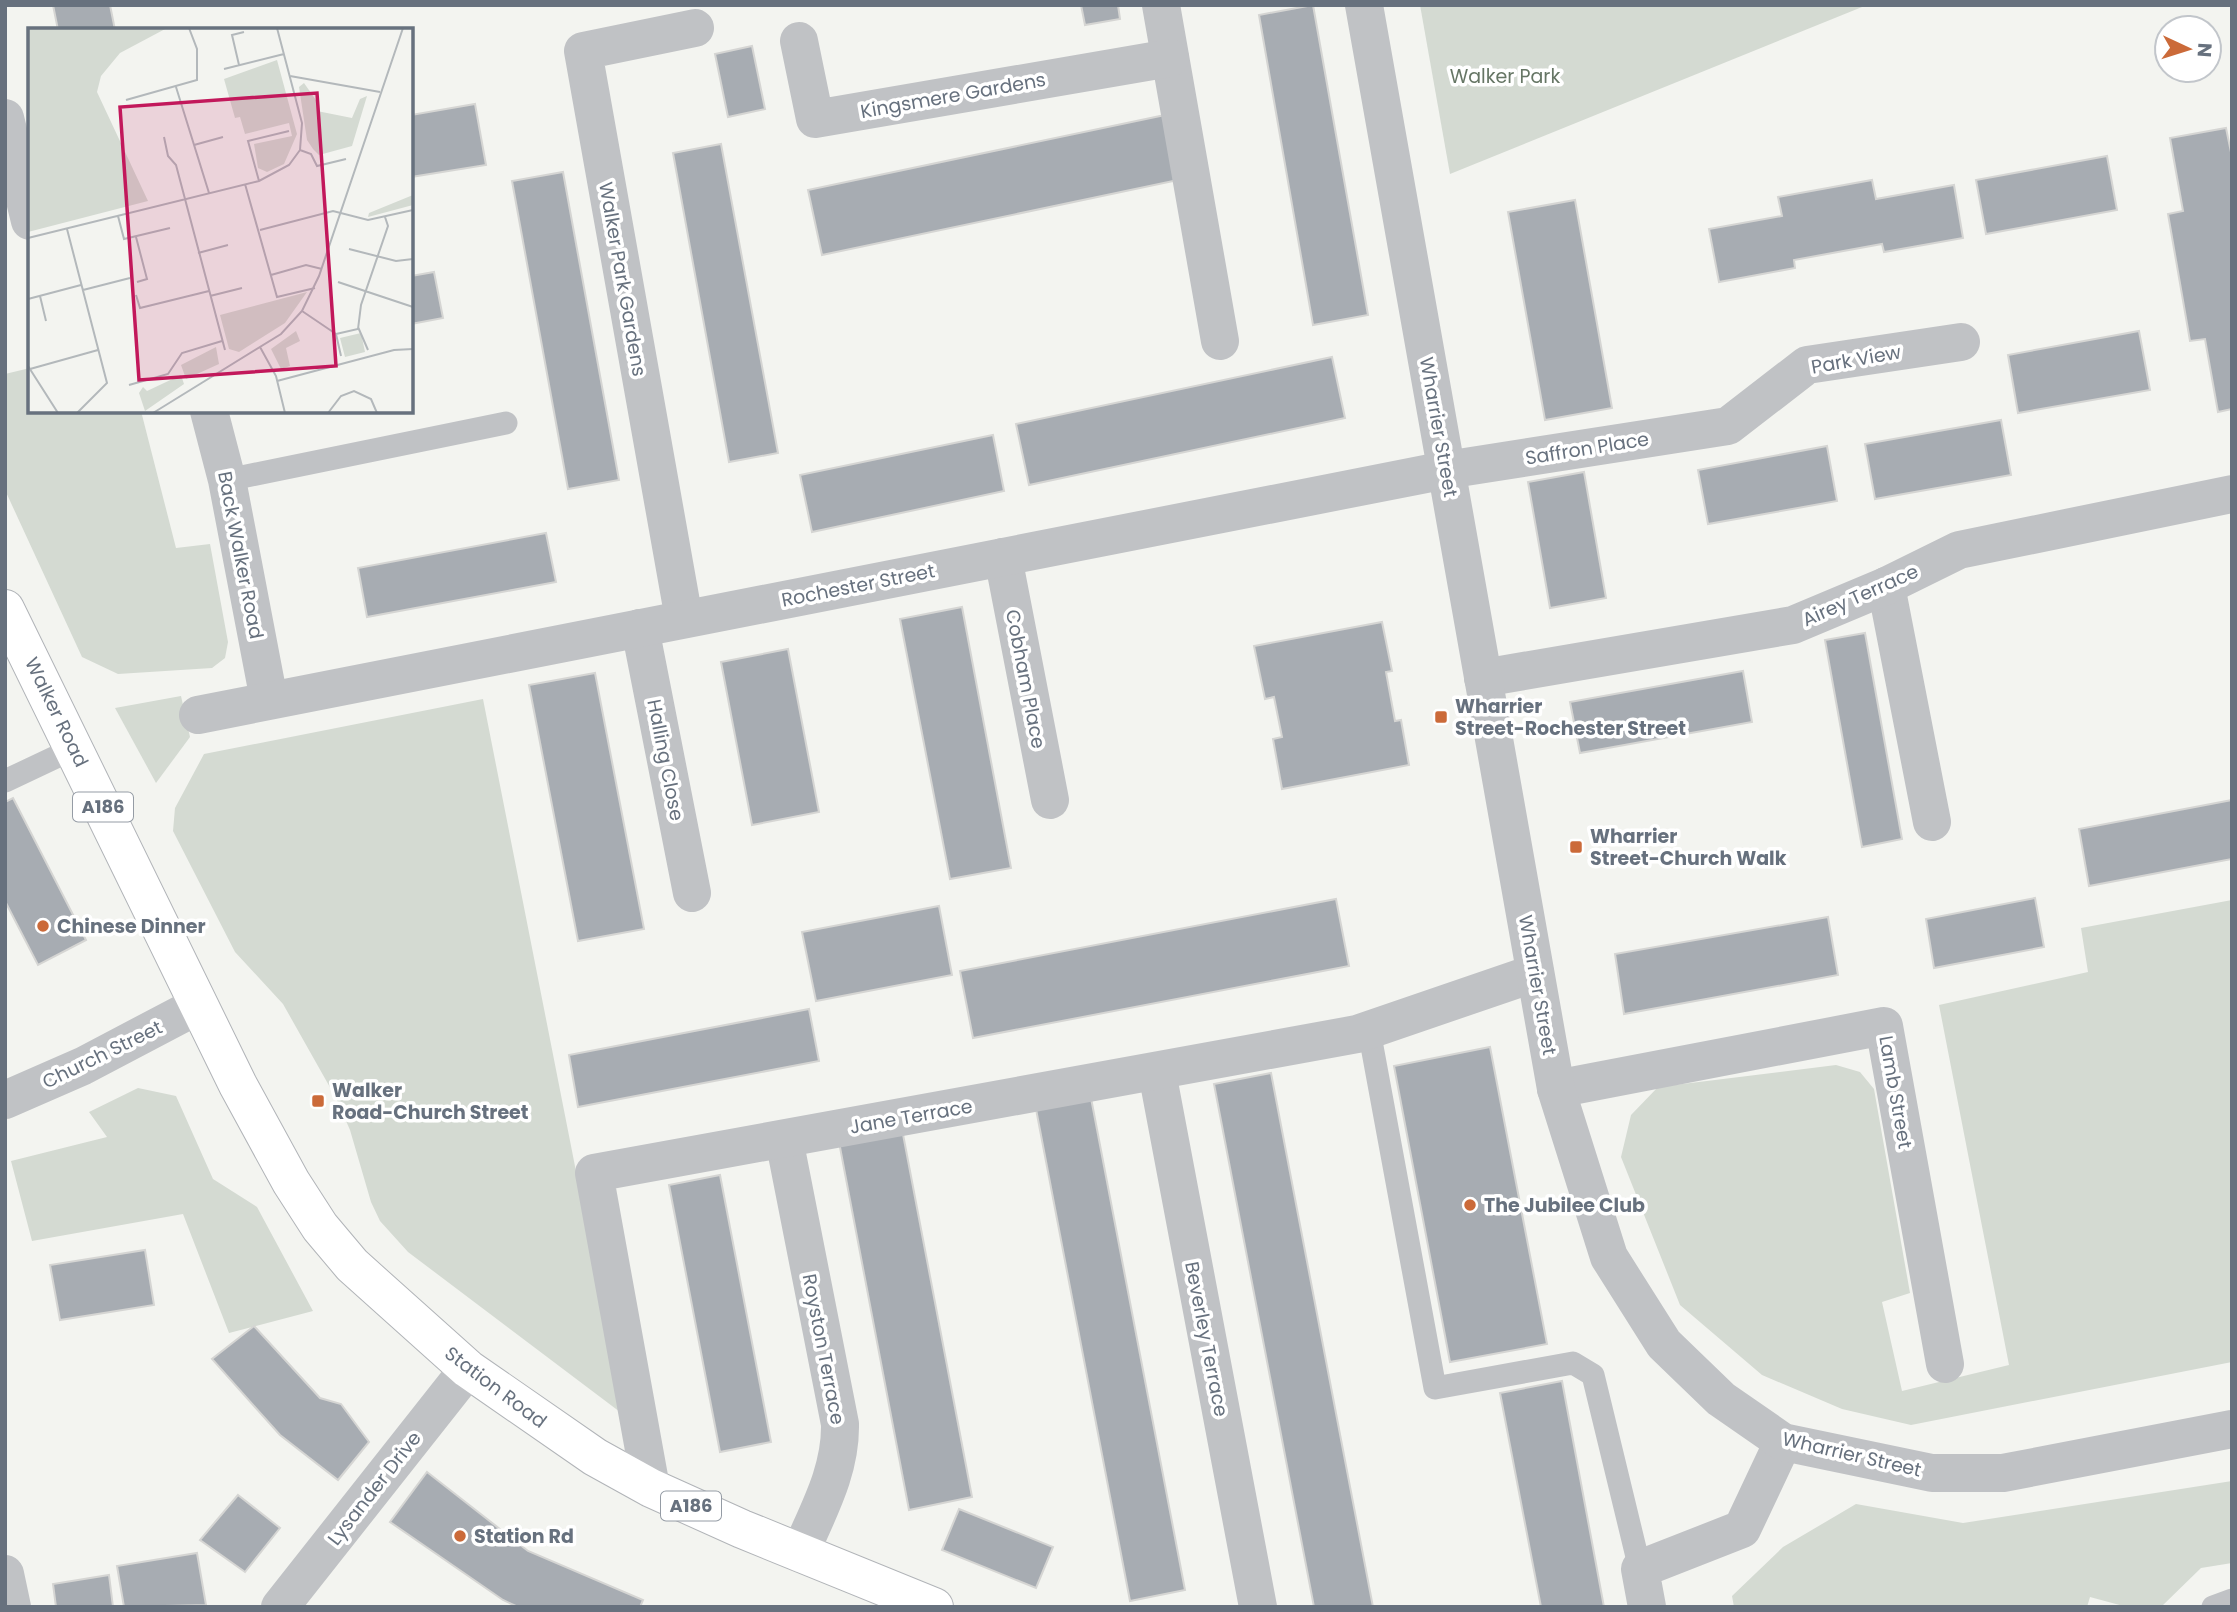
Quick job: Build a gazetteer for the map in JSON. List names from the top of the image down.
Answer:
{
  "streets": {
    "main road": ["Walker Road", "A186", "Station Road"],
    "street": [
      "Kingsmere Gardens",
      "Walker Park Gardens",
      "Park View",
      "Wharrier Street",
      "Saffron Place",
      "Back Walker Road",
      "Rochester Street",
      "Airey Terrace",
      "Cobham Place",
      "Halling Close",
      "Church Street",
      "Lamb Street",
      "Jane Terrace",
      "Beverley Terrace",
      "Royston Terrace",
      "Lysander Drive"
    ]
  },
  "crossings": [
    ["Walker Park Gardens", "Rochester Street"],
    ["Park View", "Saffron Place"],
    ["Wharrier Street", "Saffron Place"],
    ["Wharrier Street", "Rochester Street"],
    ["Wharrier Street", "Airey Terrace"],
    ["Wharrier Street", "Lamb Street"],
    ["Wharrier Street", "Jane Terrace"],
    ["Saffron Place", "Rochester Street"],
    ["Back Walker Road", "Rochester Street"],
    ["Rochester Street", "Cobham Place"],
    ["Rochester Street", "Halling Close"],
    ["Walker Road", "Church Street"],
    ["Walker Road", "Station Road"],
    ["Church Street", "Station Road"],
    ["Jane Terrace", "Beverley Terrace"],
    ["Jane Terrace", "Royston Terrace"],
    ["Jane Terrace", "Station Road"],
    ["Royston Terrace", "Station Road"],
    ["Station Road", "Lysander Drive"]
  ],
  "parks": ["Walker Park"],
  "places": {
    "transit": ["Wharrier Street-Rochester Street", "Wharrier Street-Church Walk", "Walker Road-Church Street"],
    "other": ["Chinese Dinner", "The Jubilee Club", "Station Rd"]
  },
  "north": "right"
}
